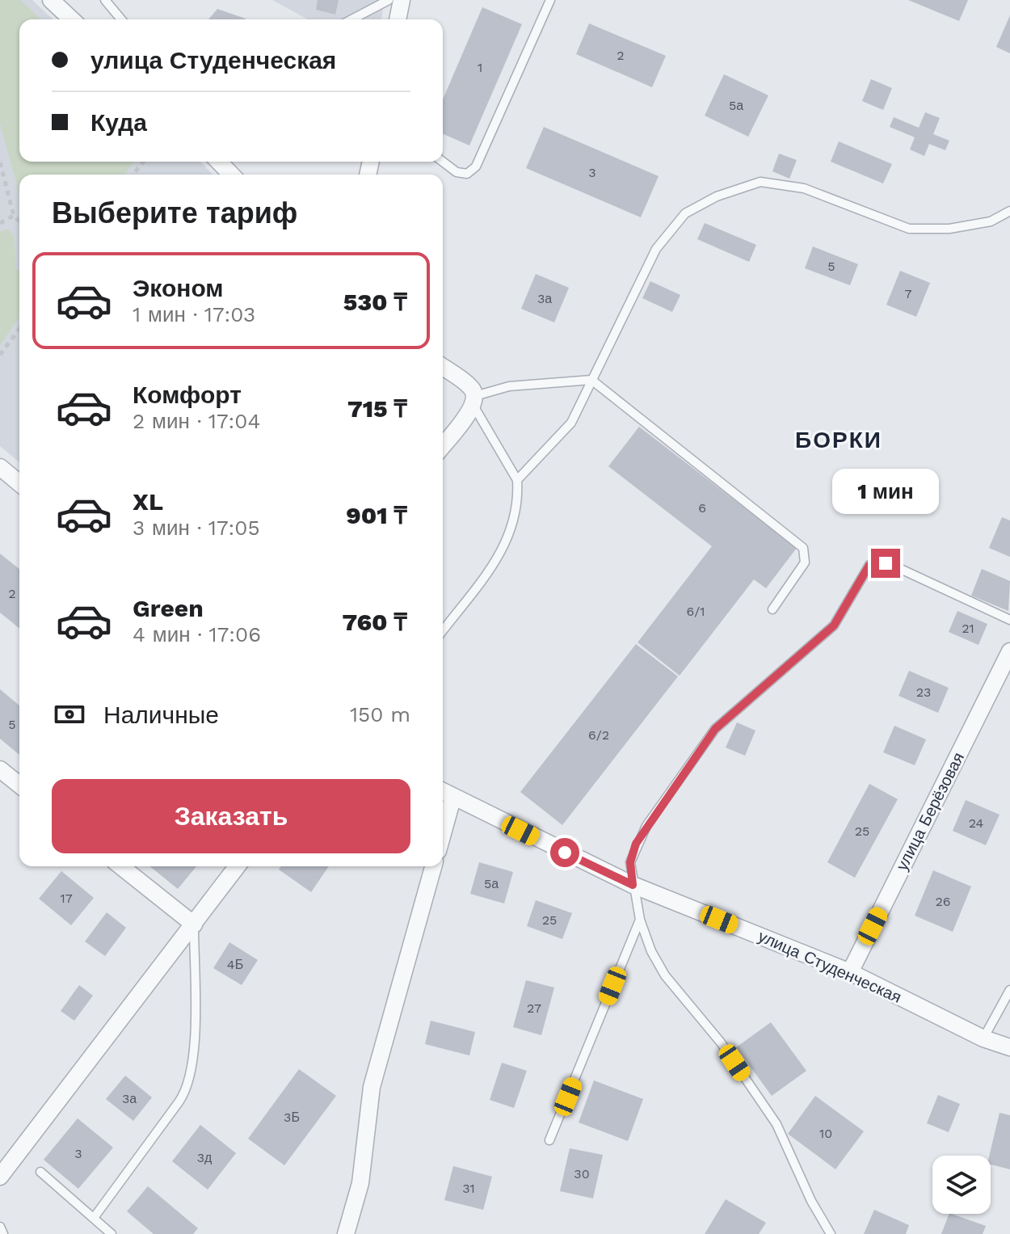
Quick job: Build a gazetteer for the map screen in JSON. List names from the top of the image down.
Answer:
{
  "streets": {
    "street": ["улица Берёзовая", "улица Студенческая"]
  },
  "crossings": [
    ["улица Берёзовая", "улица Студенческая"]
  ],
  "districts": ["БОРКИ"],
  "house_numbers": [
    "2",
    "1",
    "5а",
    "3",
    "5",
    "7",
    "3а",
    "6",
    "2",
    "6/1",
    "21",
    "23",
    "5",
    "6/2",
    "24",
    "25",
    "5а",
    "17",
    "26",
    "25",
    "4Б",
    "27",
    "3а",
    "3Б",
    "10",
    "3",
    "3д",
    "30",
    "31"
  ],
  "page": {
    "banner": ["улица Студенческая", "Куда"],
    "heading": "Выберите тариф",
    "list": [
      {
        "name": "Эконом",
        "note": "1 мин · 17:03",
        "value": "530 ₸"
      },
      {
        "name": "Комфорт",
        "note": "2 мин · 17:04",
        "value": "715 ₸"
      },
      {
        "name": "XL",
        "note": "3 мин · 17:05",
        "value": "901 ₸"
      },
      {
        "name": "Green",
        "note": "4 мин · 17:06",
        "value": "760 ₸"
      }
    ],
    "bubble": "1 мин",
    "pay": ["Наличные", "150 m"],
    "buttons": "Заказать"
  }
}
